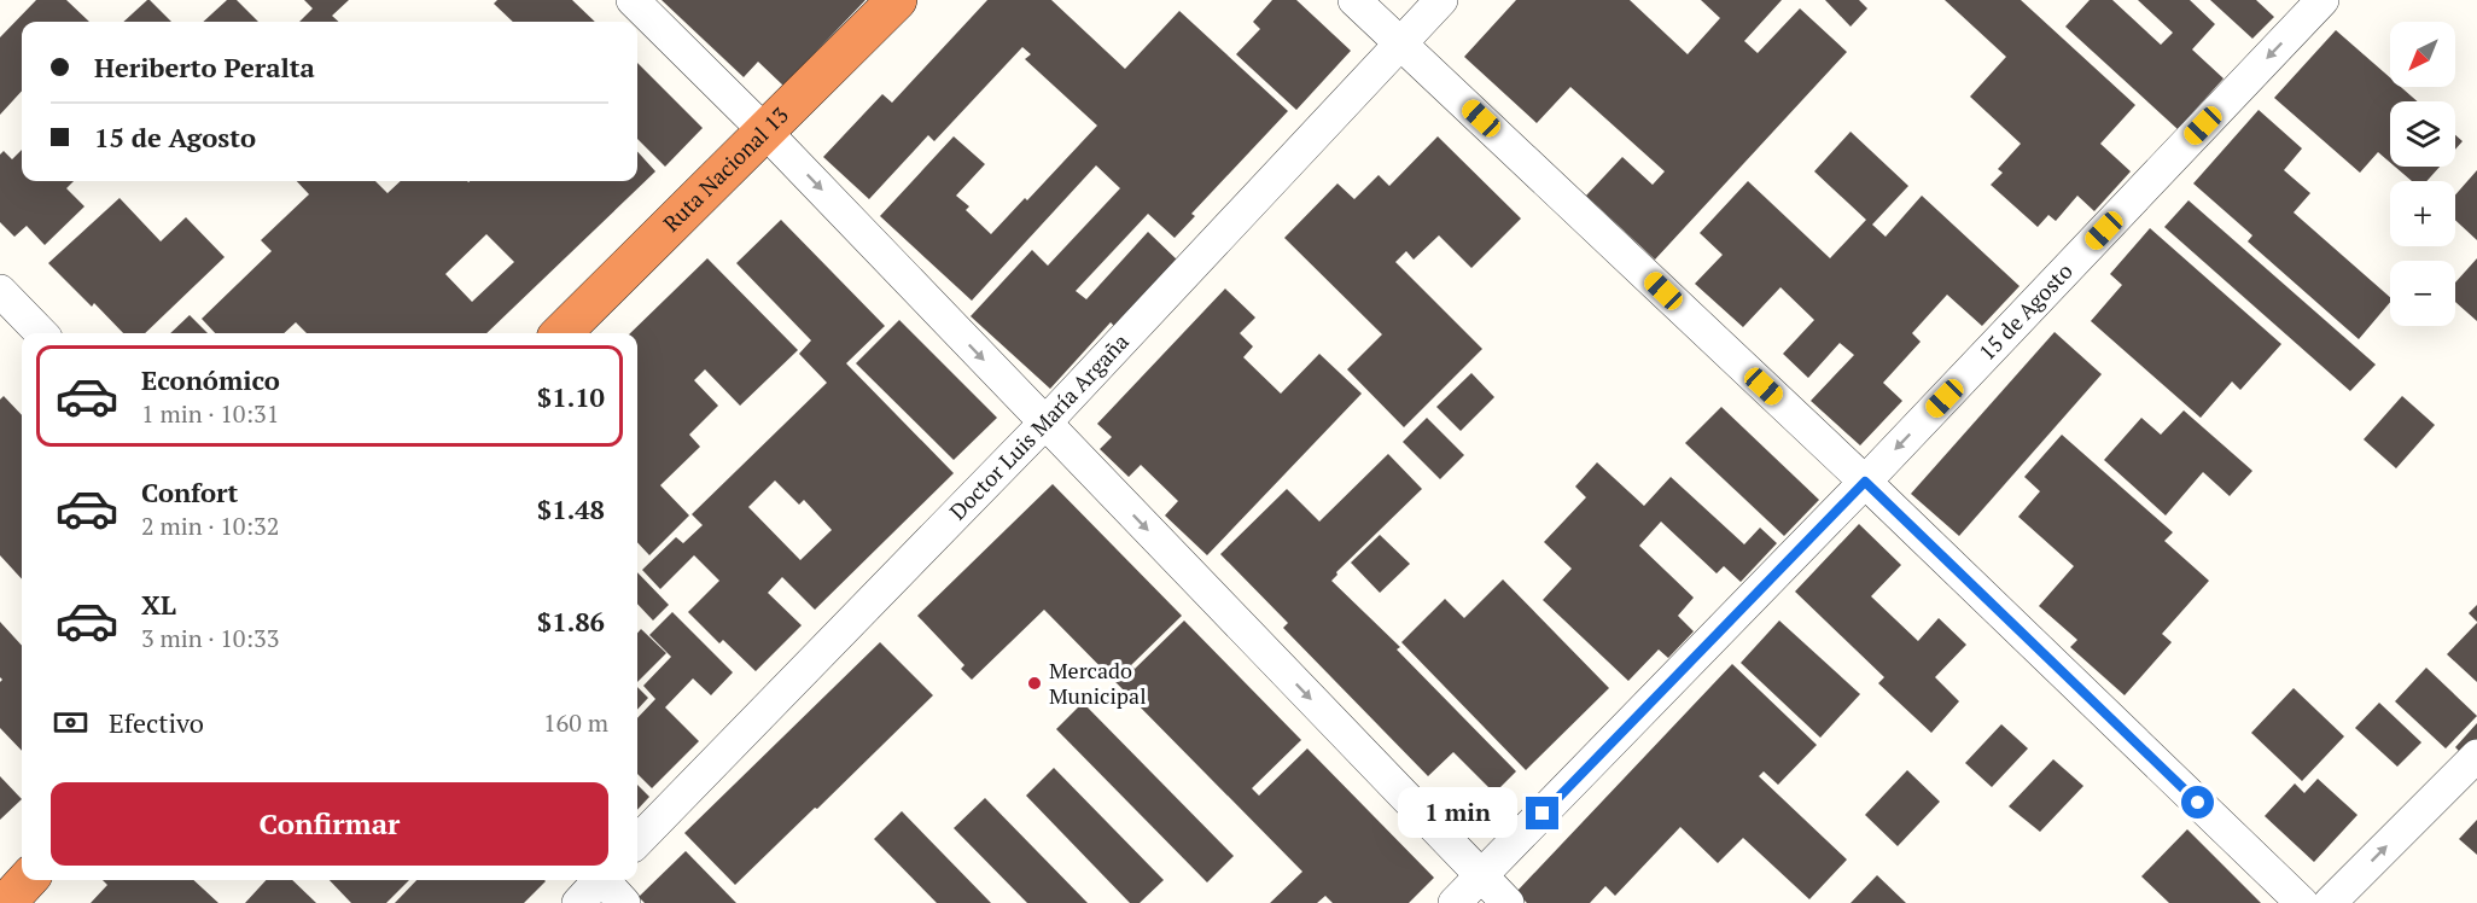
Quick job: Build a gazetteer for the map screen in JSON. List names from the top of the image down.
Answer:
{
  "streets": {
    "highway": ["Ruta Nacional 13"],
    "street": ["15 de Agosto", "Doctor Luis María Argaña"]
  },
  "one_way": ["15 de Agosto"],
  "places": ["Mercado Municipal"],
  "north": "bottom left",
  "page": {
    "map_buttons": ["+", "−"],
    "banner": ["Heriberto Peralta", "15 de Agosto"],
    "list": [
      {
        "name": "Económico",
        "note": "1 min · 10:31",
        "value": "$1.10"
      },
      {
        "name": "Confort",
        "note": "2 min · 10:32",
        "value": "$1.48"
      },
      {
        "name": "XL",
        "note": "3 min · 10:33",
        "value": "$1.86"
      }
    ],
    "pay": ["Efectivo", "160 m"],
    "buttons": "Confirmar",
    "bubble": "1 min"
  }
}
